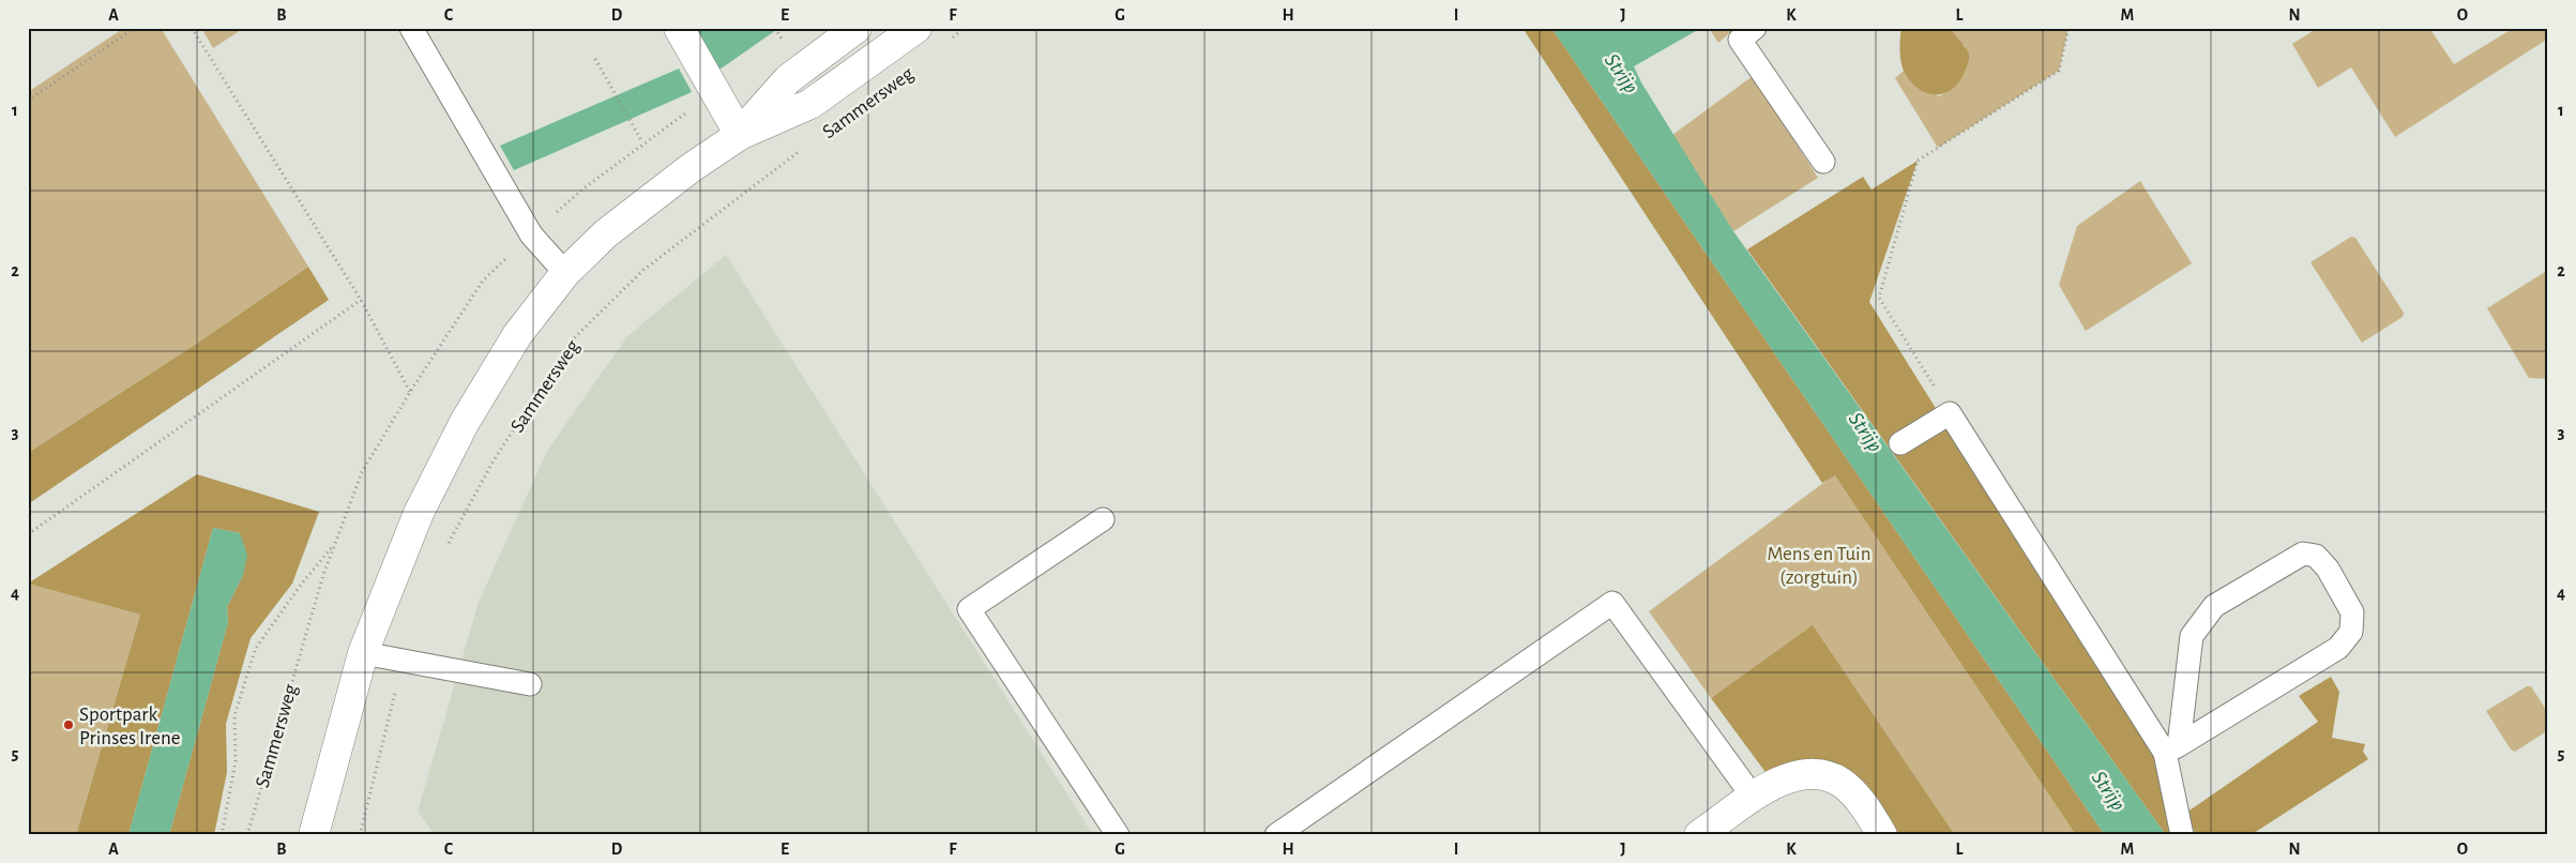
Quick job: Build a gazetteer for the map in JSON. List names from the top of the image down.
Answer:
{
  "streets": {
    "street": ["Sammersweg"]
  },
  "water": ["Strijp"],
  "parks": ["Mens en Tuin (zorgtuin)"],
  "places": ["Sportpark Prinses Irene"],
  "grid": {
    "columns": [
      "A",
      "B",
      "C",
      "D",
      "E",
      "F",
      "G",
      "H",
      "I",
      "J",
      "K",
      "L",
      "M",
      "N",
      "O"
    ],
    "rows": [
      "1",
      "2",
      "3",
      "4",
      "5"
    ]
  }
}
